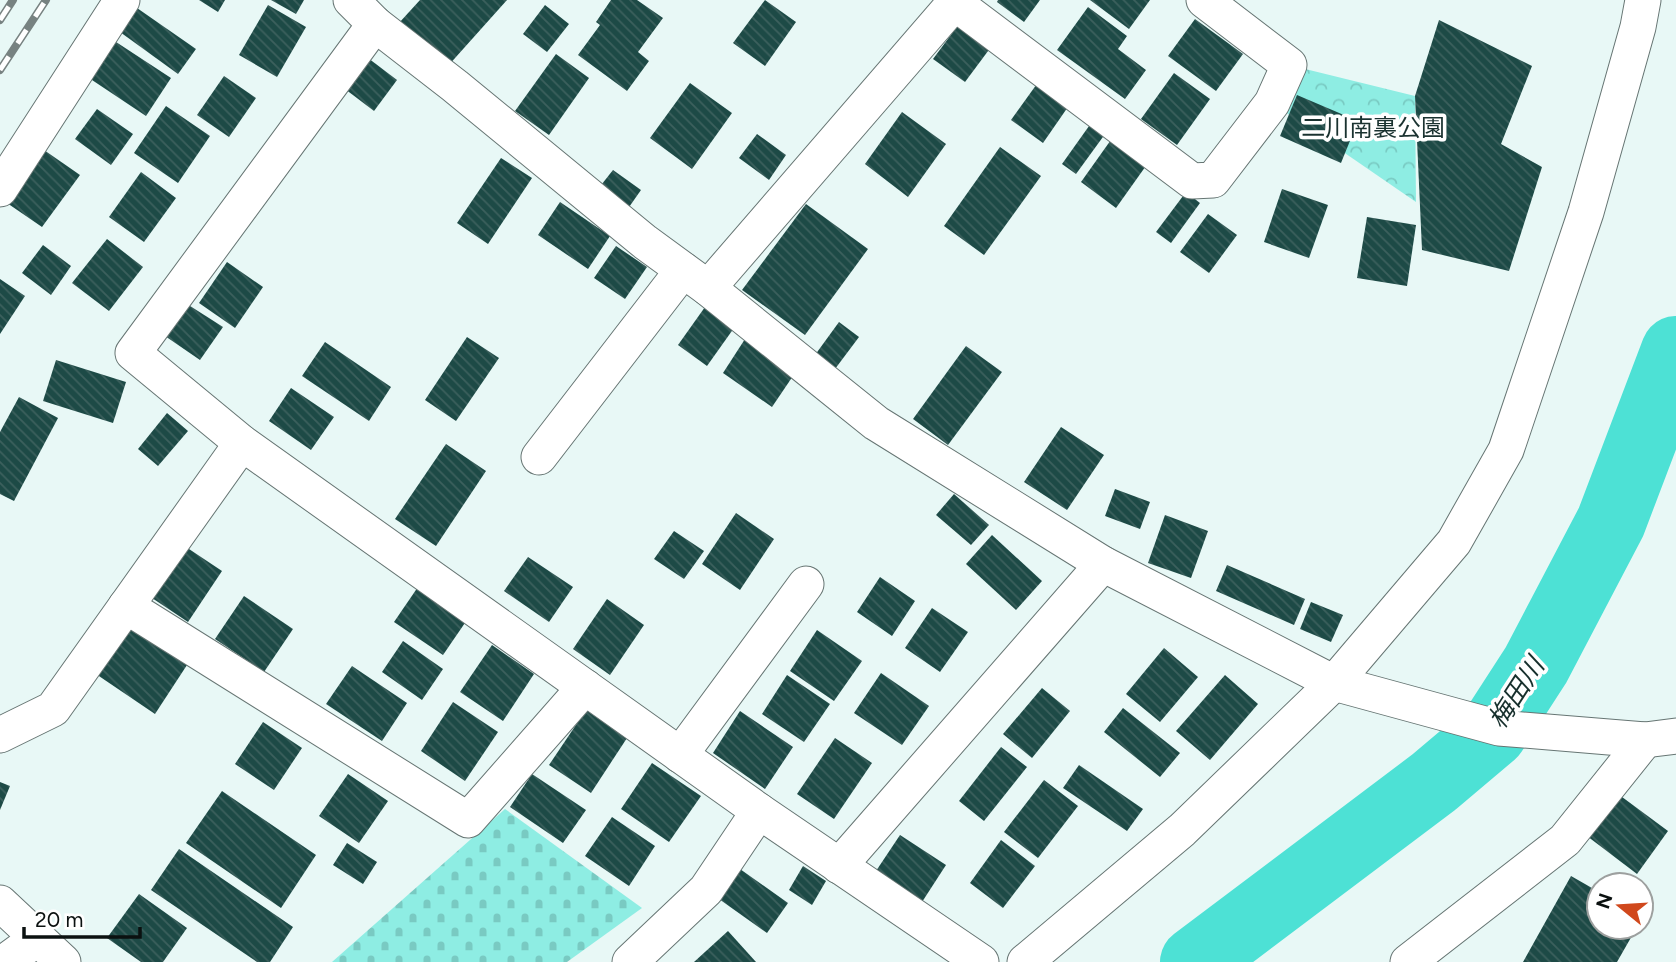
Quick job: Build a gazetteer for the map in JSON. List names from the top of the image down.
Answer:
{
  "water": ["梅田川"],
  "parks": ["二川南裏公園"],
  "scale_bar": "20 m",
  "north": "left"
}
